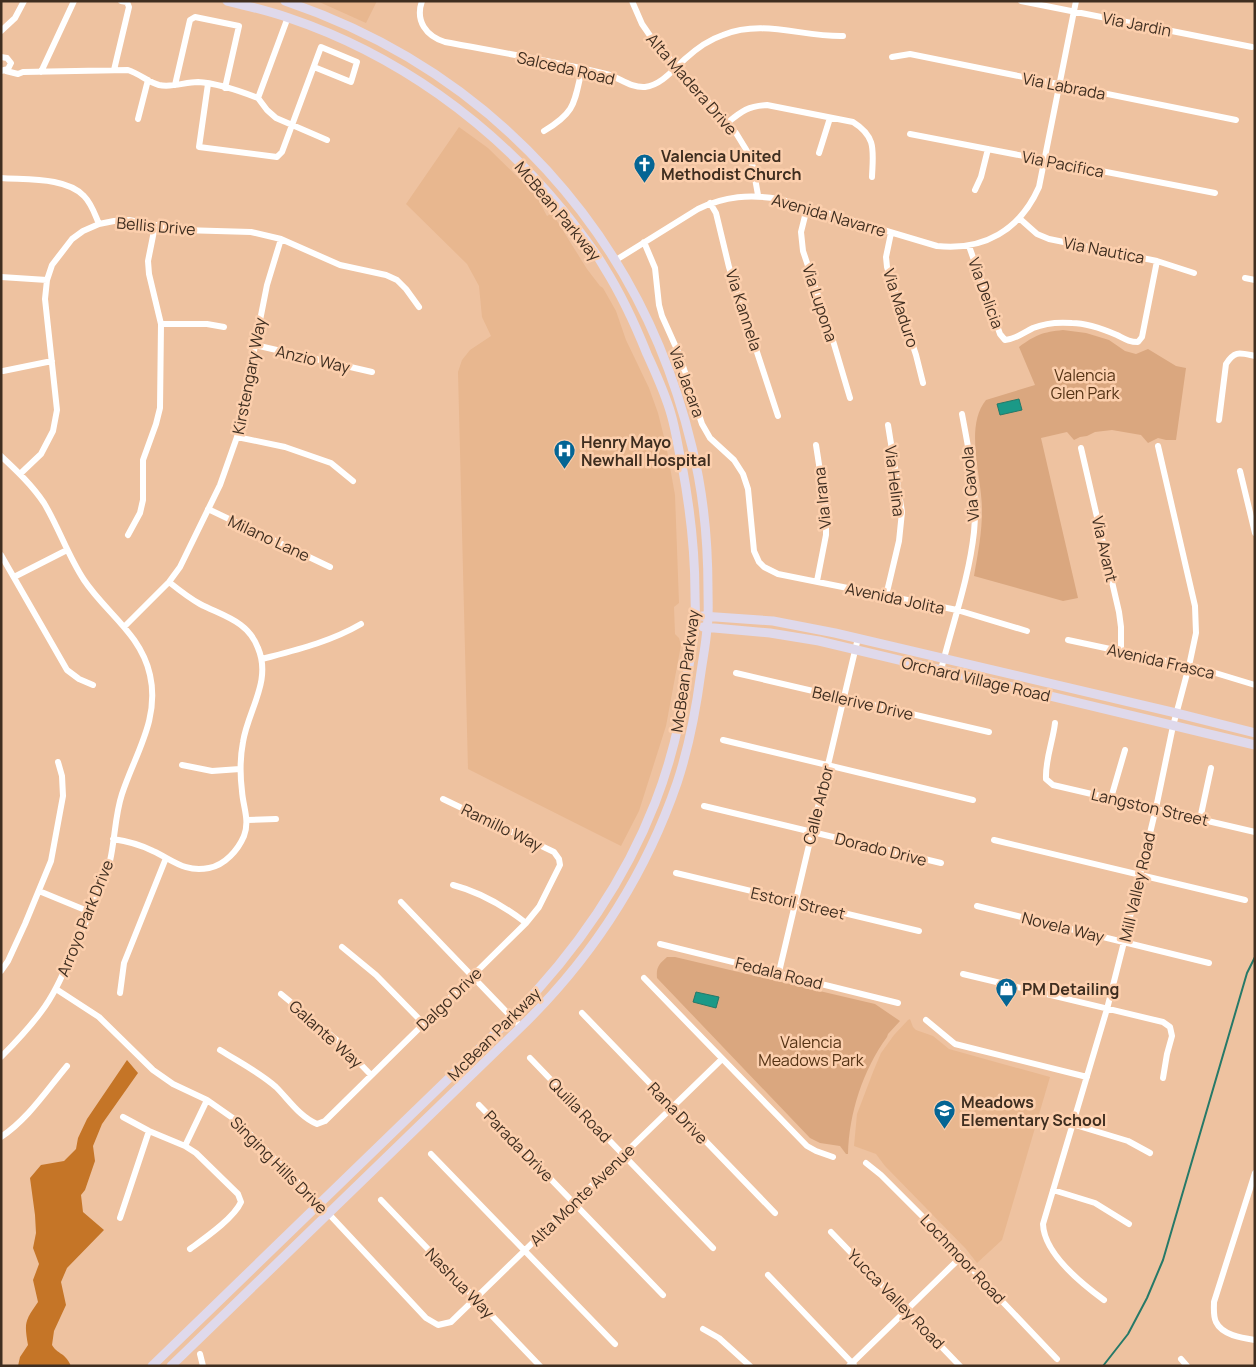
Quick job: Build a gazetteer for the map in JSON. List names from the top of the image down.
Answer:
{
  "streets": {
    "main road": ["McBean Parkway", "Orchard Village Road"],
    "street": [
      "Via Jardin",
      "Salceda Road",
      "Alta Madera Drive",
      "Via Labrada",
      "Via Pacifica",
      "Avenida Navarre",
      "Bellis Drive",
      "Via Nautica",
      "Via Delicia",
      "Via Lupona",
      "Via Maduro",
      "Via Kannela",
      "Anzio Way",
      "Kirstengary Way",
      "Via Jacara",
      "Via Helina",
      "Via Gavola",
      "Via Irana",
      "Milano Lane",
      "Via Avant",
      "Avenida Jolita",
      "Avenida Frasca",
      "Bellerive Drive",
      "Calle Arbor",
      "Langston Street",
      "Ramillo Way",
      "Dorado Drive",
      "Mill Valley Road",
      "Estoril Street",
      "Arroyo Park Drive",
      "Novela Way",
      "Fedala Road",
      "Dalgo Drive",
      "Galante Way",
      "Quilla Road",
      "Rana Drive",
      "Parada Drive",
      "Singing Hills Drive",
      "Alta Monte Avenue",
      "Lochmoor Road",
      "Nashua Way",
      "Yucca Valley Road"
    ]
  },
  "crossings": [
    ["Via Jardin", "Avenida Navarre"],
    ["Salceda Road", "Alta Madera Drive"],
    ["Alta Madera Drive", "Avenida Navarre"],
    ["Via Labrada", "Avenida Navarre"],
    ["Via Pacifica", "Avenida Navarre"],
    ["McBean Parkway", "Avenida Navarre"],
    ["McBean Parkway", "Orchard Village Road"],
    ["McBean Parkway", "Singing Hills Drive"],
    ["Avenida Navarre", "Via Nautica"],
    ["Avenida Navarre", "Via Delicia"],
    ["Avenida Navarre", "Via Lupona"],
    ["Avenida Navarre", "Via Maduro"],
    ["Avenida Navarre", "Via Kannela"],
    ["Avenida Navarre", "Via Jacara"],
    ["Bellis Drive", "Kirstengary Way"],
    ["Bellis Drive", "Arroyo Park Drive"],
    ["Via Nautica", "Via Delicia"],
    ["Anzio Way", "Kirstengary Way"],
    ["Kirstengary Way", "Milano Lane"],
    ["Kirstengary Way", "Arroyo Park Drive"],
    ["Via Jacara", "Avenida Jolita"],
    ["Via Helina", "Avenida Jolita"],
    ["Via Gavola", "Avenida Jolita"],
    ["Via Gavola", "Orchard Village Road"],
    ["Via Irana", "Avenida Jolita"],
    ["Via Avant", "Avenida Frasca"],
    ["Avenida Frasca", "Mill Valley Road"],
    ["Orchard Village Road", "Calle Arbor"],
    ["Orchard Village Road", "Mill Valley Road"],
    ["Bellerive Drive", "Calle Arbor"],
    ["Calle Arbor", "Dorado Drive"],
    ["Calle Arbor", "Estoril Street"],
    ["Calle Arbor", "Fedala Road"],
    ["Langston Street", "Mill Valley Road"],
    ["Ramillo Way", "Dalgo Drive"],
    ["Mill Valley Road", "Novela Way"],
    ["Arroyo Park Drive", "Singing Hills Drive"],
    ["Dalgo Drive", "Galante Way"],
    ["Quilla Road", "Alta Monte Avenue"],
    ["Rana Drive", "Alta Monte Avenue"],
    ["Parada Drive", "Alta Monte Avenue"],
    ["Singing Hills Drive", "Alta Monte Avenue"],
    ["Alta Monte Avenue", "Nashua Way"]
  ],
  "parks": ["Valencia Glen Park", "Valencia Meadows Park"],
  "places": {
    "church": ["Valencia United Methodist Church"],
    "hospital": ["Henry Mayo Newhall Hospital"],
    "shop": ["PM Detailing"],
    "school or university": ["Meadows Elementary School"]
  }
}
